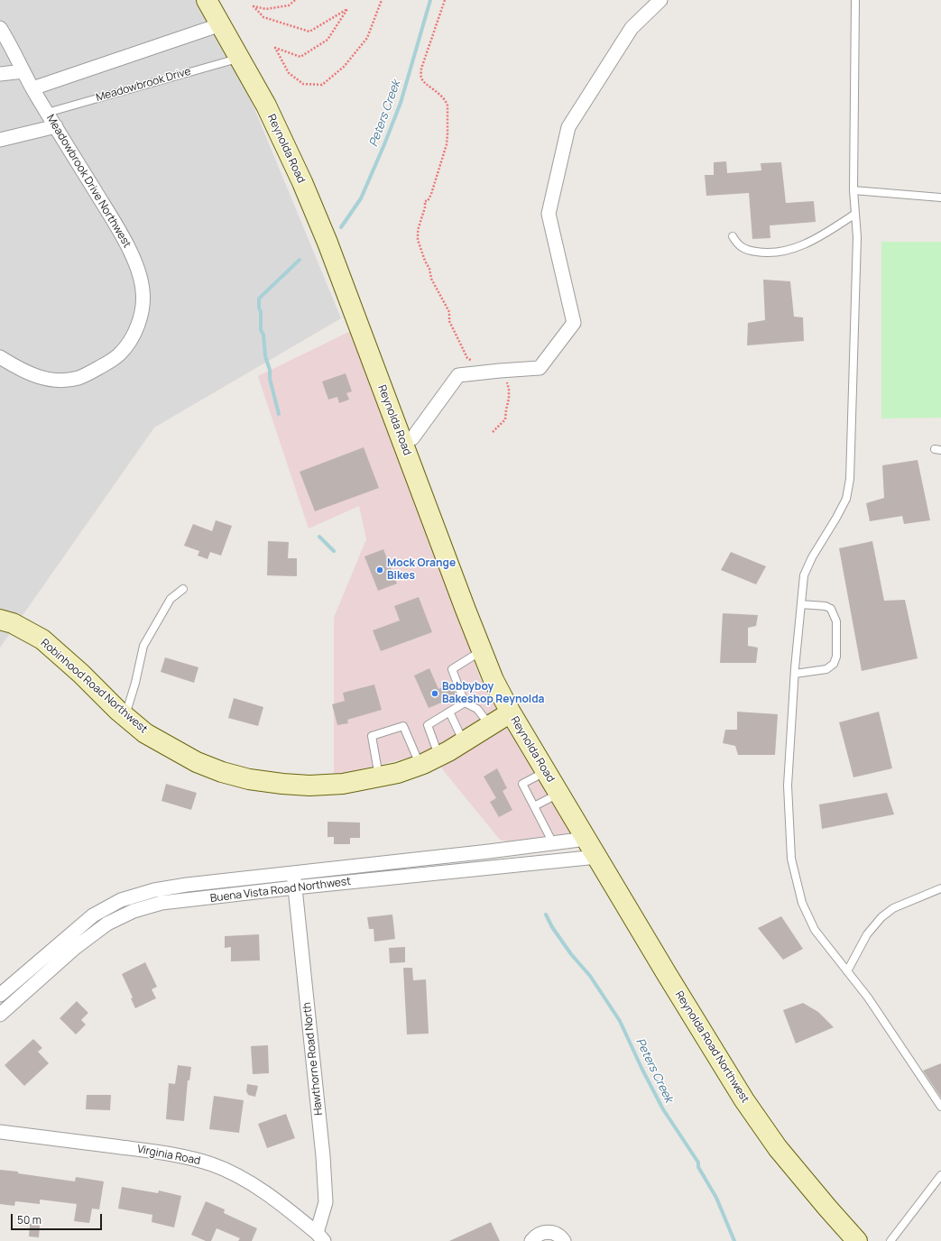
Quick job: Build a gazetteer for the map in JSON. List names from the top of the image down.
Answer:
{
  "streets": {
    "main road": ["Reynolda Road", "Robinhood Road Northwest", "Reynolda Road Northwest"],
    "street": [
      "Meadowbrook Drive Northwest",
      "Buena Vista Road Northwest",
      "Hawthorne Road North",
      "Virginia Road"
    ],
    "lane": ["Meadowbrook Drive"]
  },
  "crossings": [
    ["Meadowbrook Drive", "Reynolda Road"],
    ["Meadowbrook Drive", "Meadowbrook Drive Northwest"],
    ["Reynolda Road", "Robinhood Road Northwest"],
    ["Reynolda Road", "Buena Vista Road Northwest"],
    ["Reynolda Road", "Reynolda Road Northwest"],
    ["Buena Vista Road Northwest", "Reynolda Road Northwest"],
    ["Buena Vista Road Northwest", "Hawthorne Road North"],
    ["Hawthorne Road North", "Virginia Road"]
  ],
  "water": ["Peters Creek"],
  "places": ["Mock Orange Bikes", "Bobbyboy Bakeshop Reynolda"],
  "scale_bar": "50 m"
}
